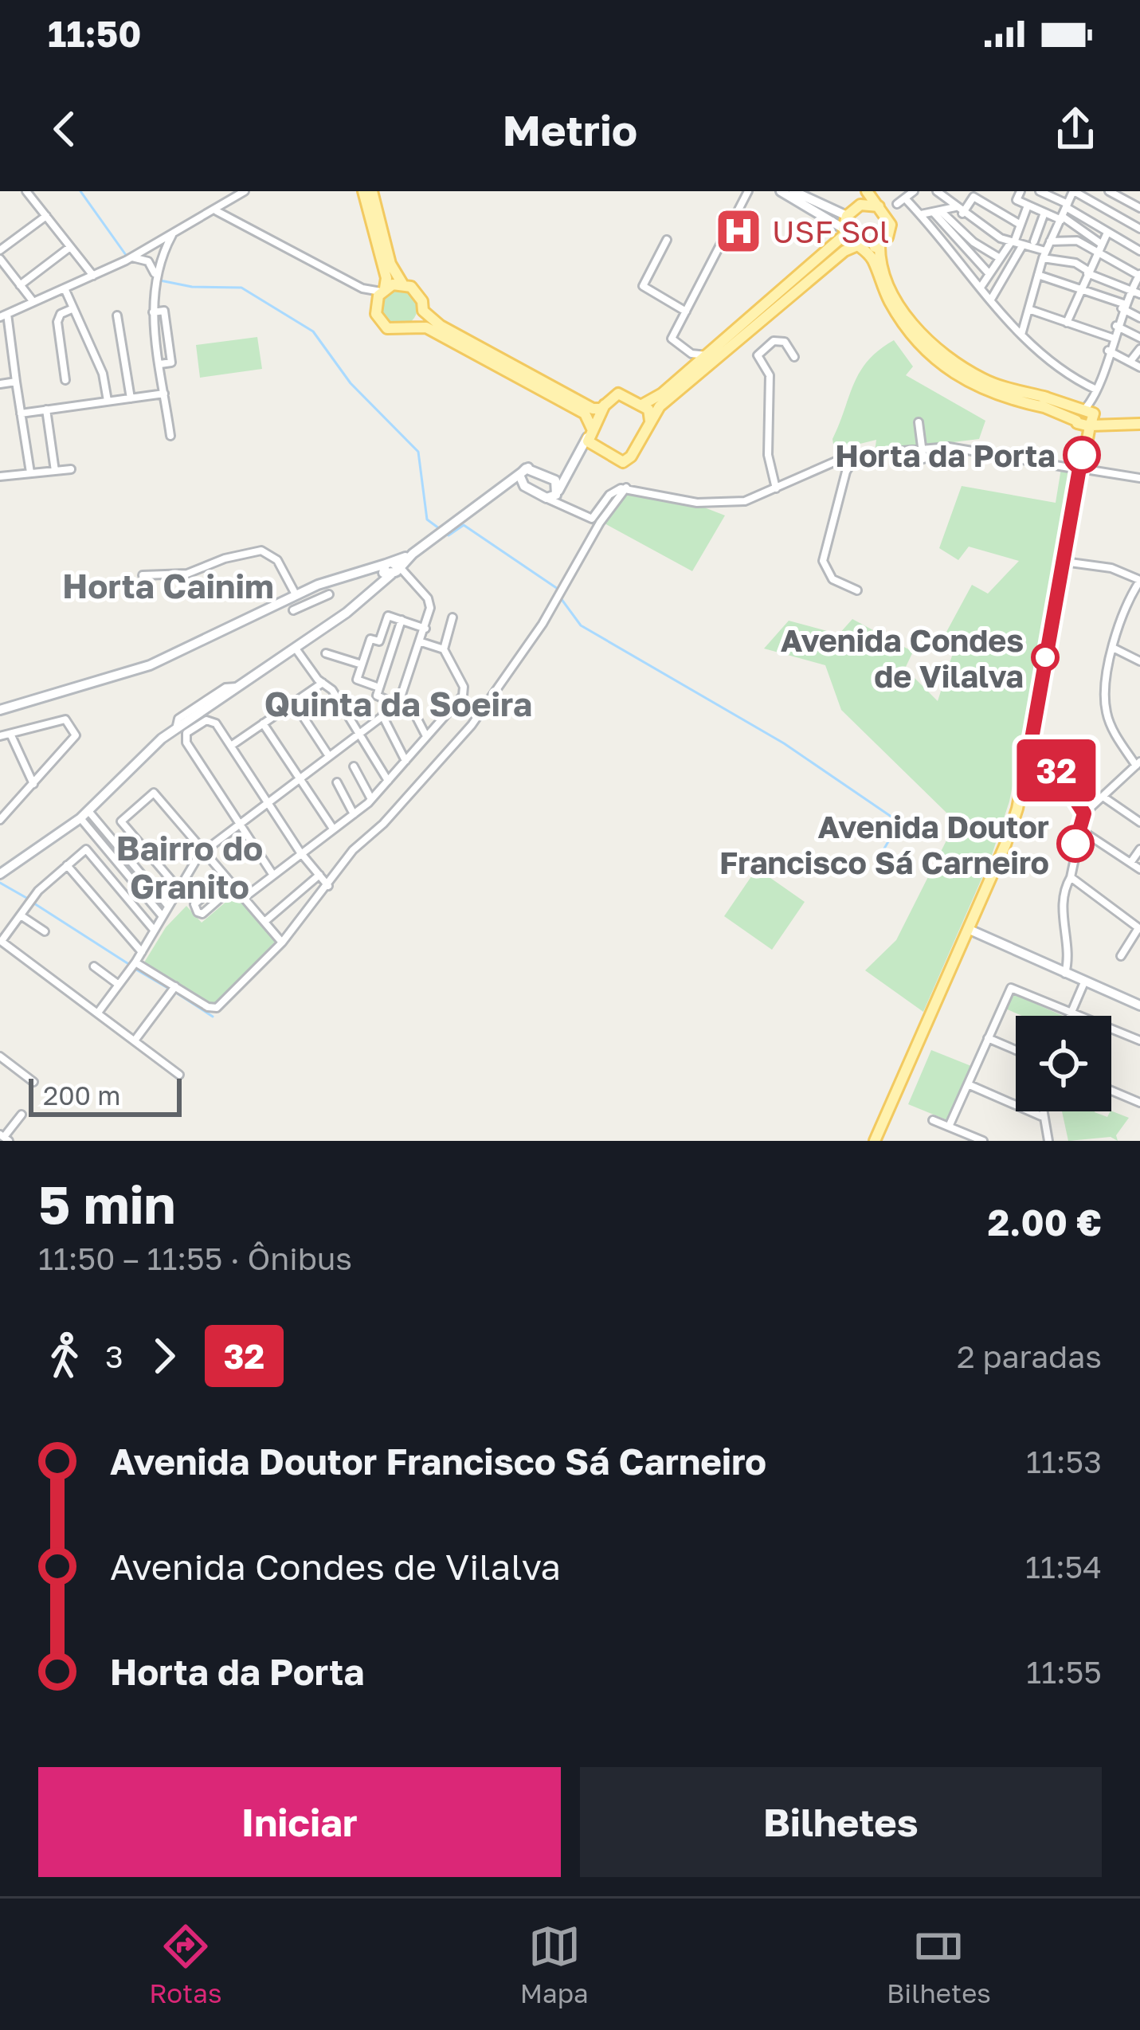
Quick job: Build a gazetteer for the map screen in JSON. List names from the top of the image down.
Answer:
{
  "districts": ["Horta Cainim", "Quinta da Soeira", "Bairro do Granito"],
  "places": {
    "hospital": ["USF Sol"],
    "other": ["Horta da Porta", "Avenida Condes de Vilalva", "Avenida Doutor Francisco Sá Carneiro"]
  },
  "lines": ["bus line 32"],
  "scale_bar": "200 m",
  "page": {
    "status": "11:50",
    "header": "Metrio",
    "on_map": "32",
    "scale": "200 m",
    "heading": ["5 min", "11:50 – 11:55 · Ônibus", "2.00 €"],
    "legs": ["3", "32", "2 paradas"],
    "list": [
      {
        "name": "Avenida Doutor Francisco Sá Carneiro",
        "value": "11:53"
      },
      {
        "name": "Avenida Condes de Vilalva",
        "value": "11:54"
      },
      {
        "name": "Horta da Porta",
        "value": "11:55"
      }
    ],
    "buttons": ["Iniciar", "Bilhetes"],
    "tabs": ["Rotas", "Mapa", "Bilhetes"]
  }
}
